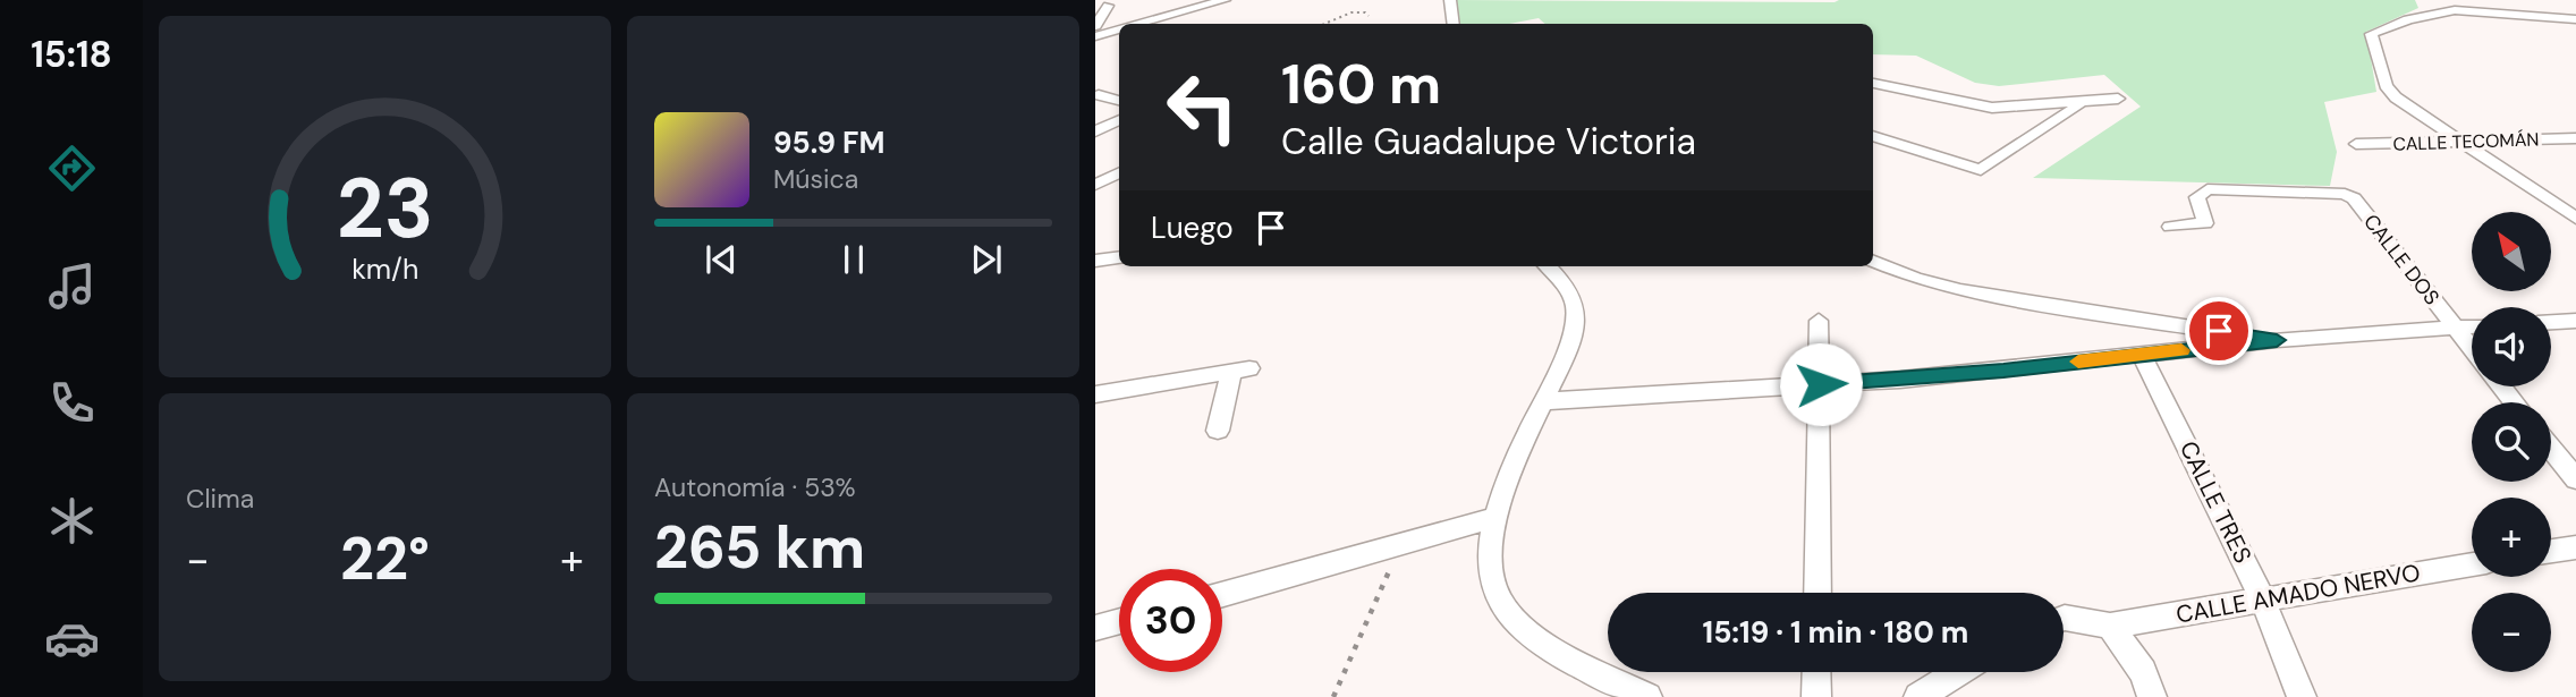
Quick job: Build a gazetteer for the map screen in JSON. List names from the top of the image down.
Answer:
{
  "streets": {
    "street": [
      "CALLE TECOMÁN",
      "CALLE DOS",
      "CALLE TRES",
      "CALLE AMADO NERVO"
    ]
  },
  "crossings": [
    ["CALLE TRES", "CALLE AMADO NERVO"]
  ],
  "north": "top left",
  "page": {
    "tabs": "15:18",
    "turn": ["160 m", "Calle Guadalupe Victoria"],
    "song": ["95.9 FM", "Música"],
    "then": "Luego",
    "map_buttons": ["+", "−"],
    "tile": [
      "Clima",
      ["Autonomía · 53%", "265 km"]
    ],
    "heat": ["−", "22°", "+"],
    "limit": "30",
    "trip": "15:19 · 1 min · 180 m",
    "gauge": ["23", "km/h"]
  }
}
